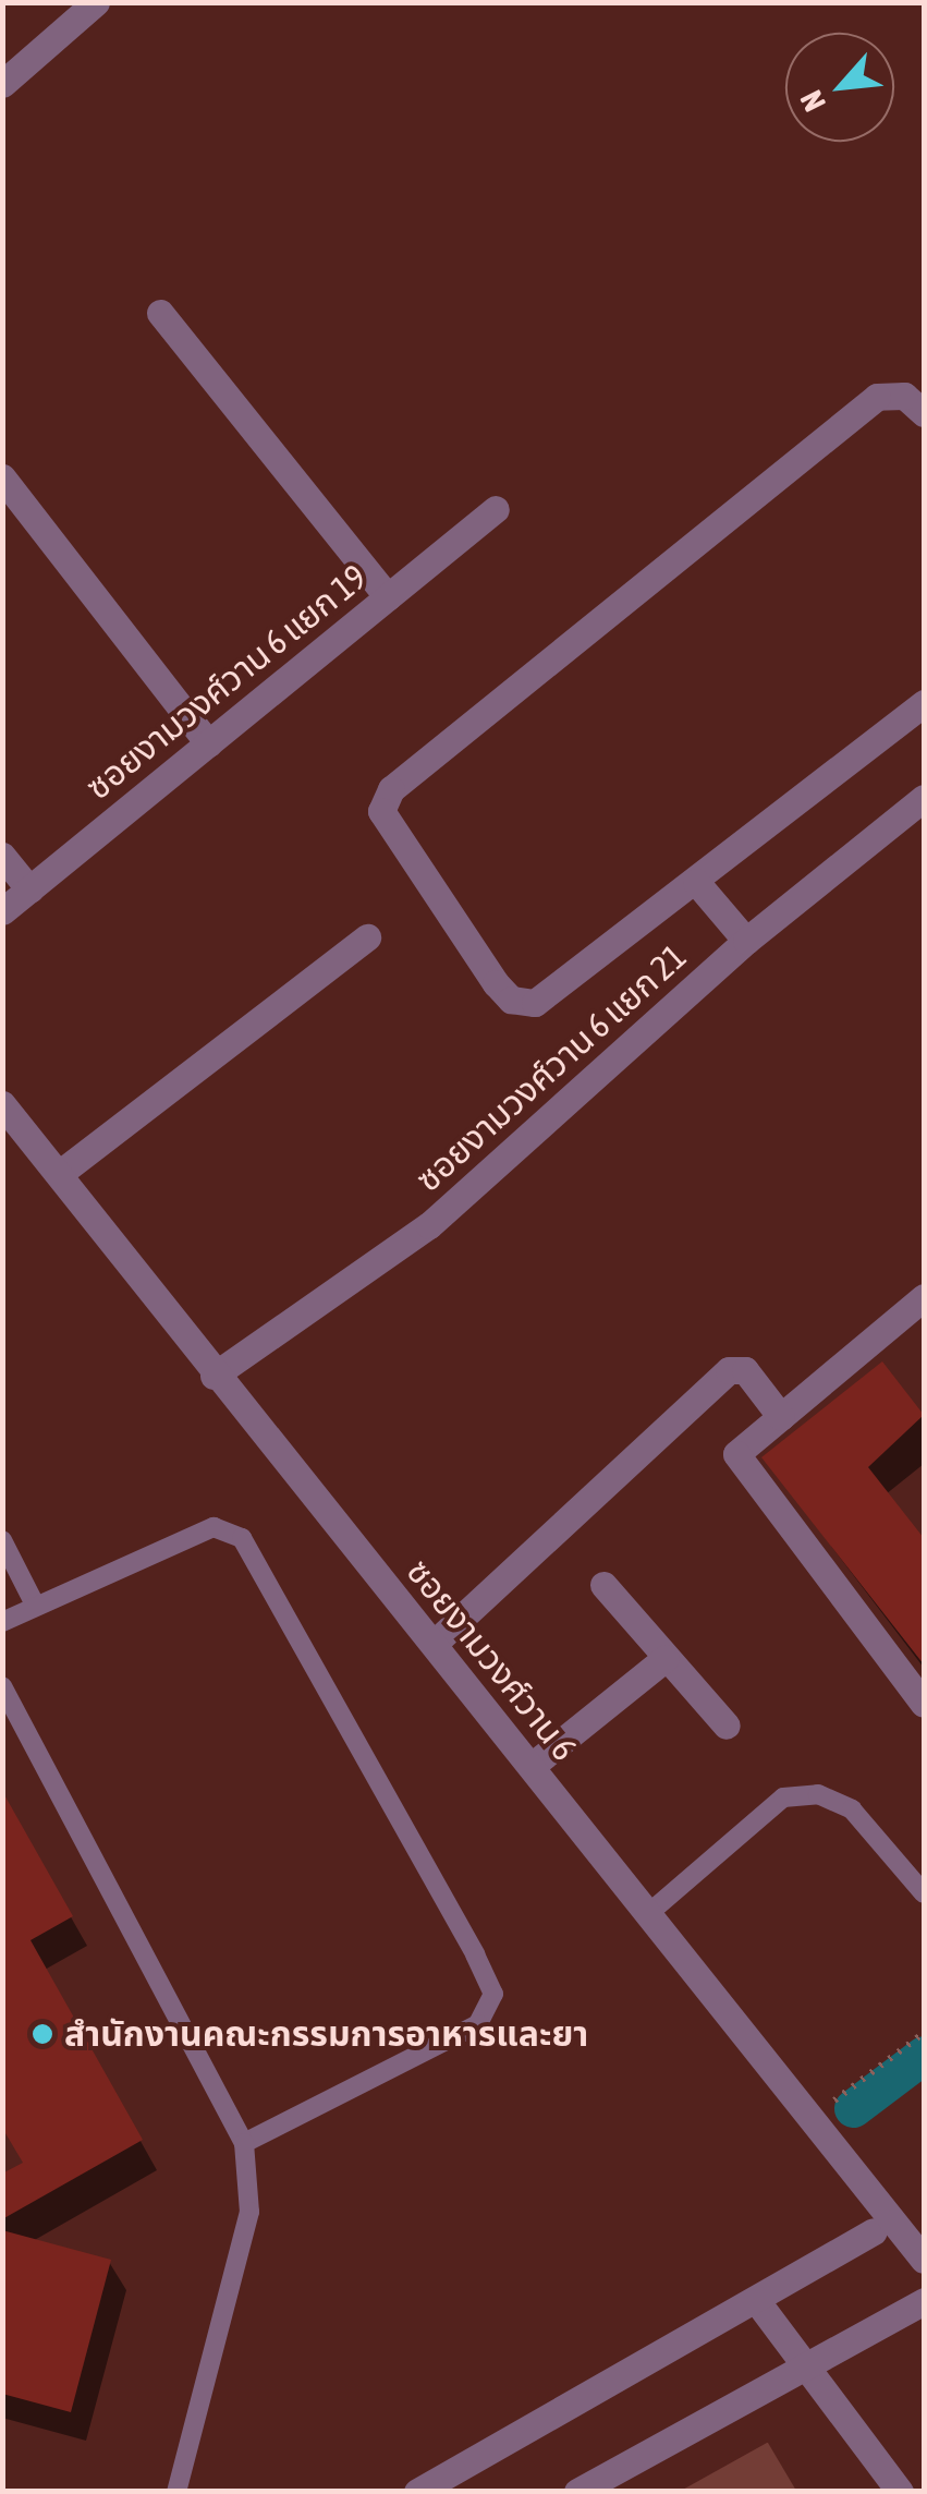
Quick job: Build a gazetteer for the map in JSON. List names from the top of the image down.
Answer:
{
  "streets": {
    "street": ["ซอยงามวงศ์วาน 6 แยก 19", "ซอยงามวงศ์วาน 6 แยก 21", "ซอยงามวงศ์วาน 6"]
  },
  "crossings": [
    ["ซอยงามวงศ์วาน 6 แยก 21", "ซอยงามวงศ์วาน 6"]
  ],
  "places": ["สำนักงานคณะกรรมการอาหารและยา"],
  "north": "bottom left"
}
